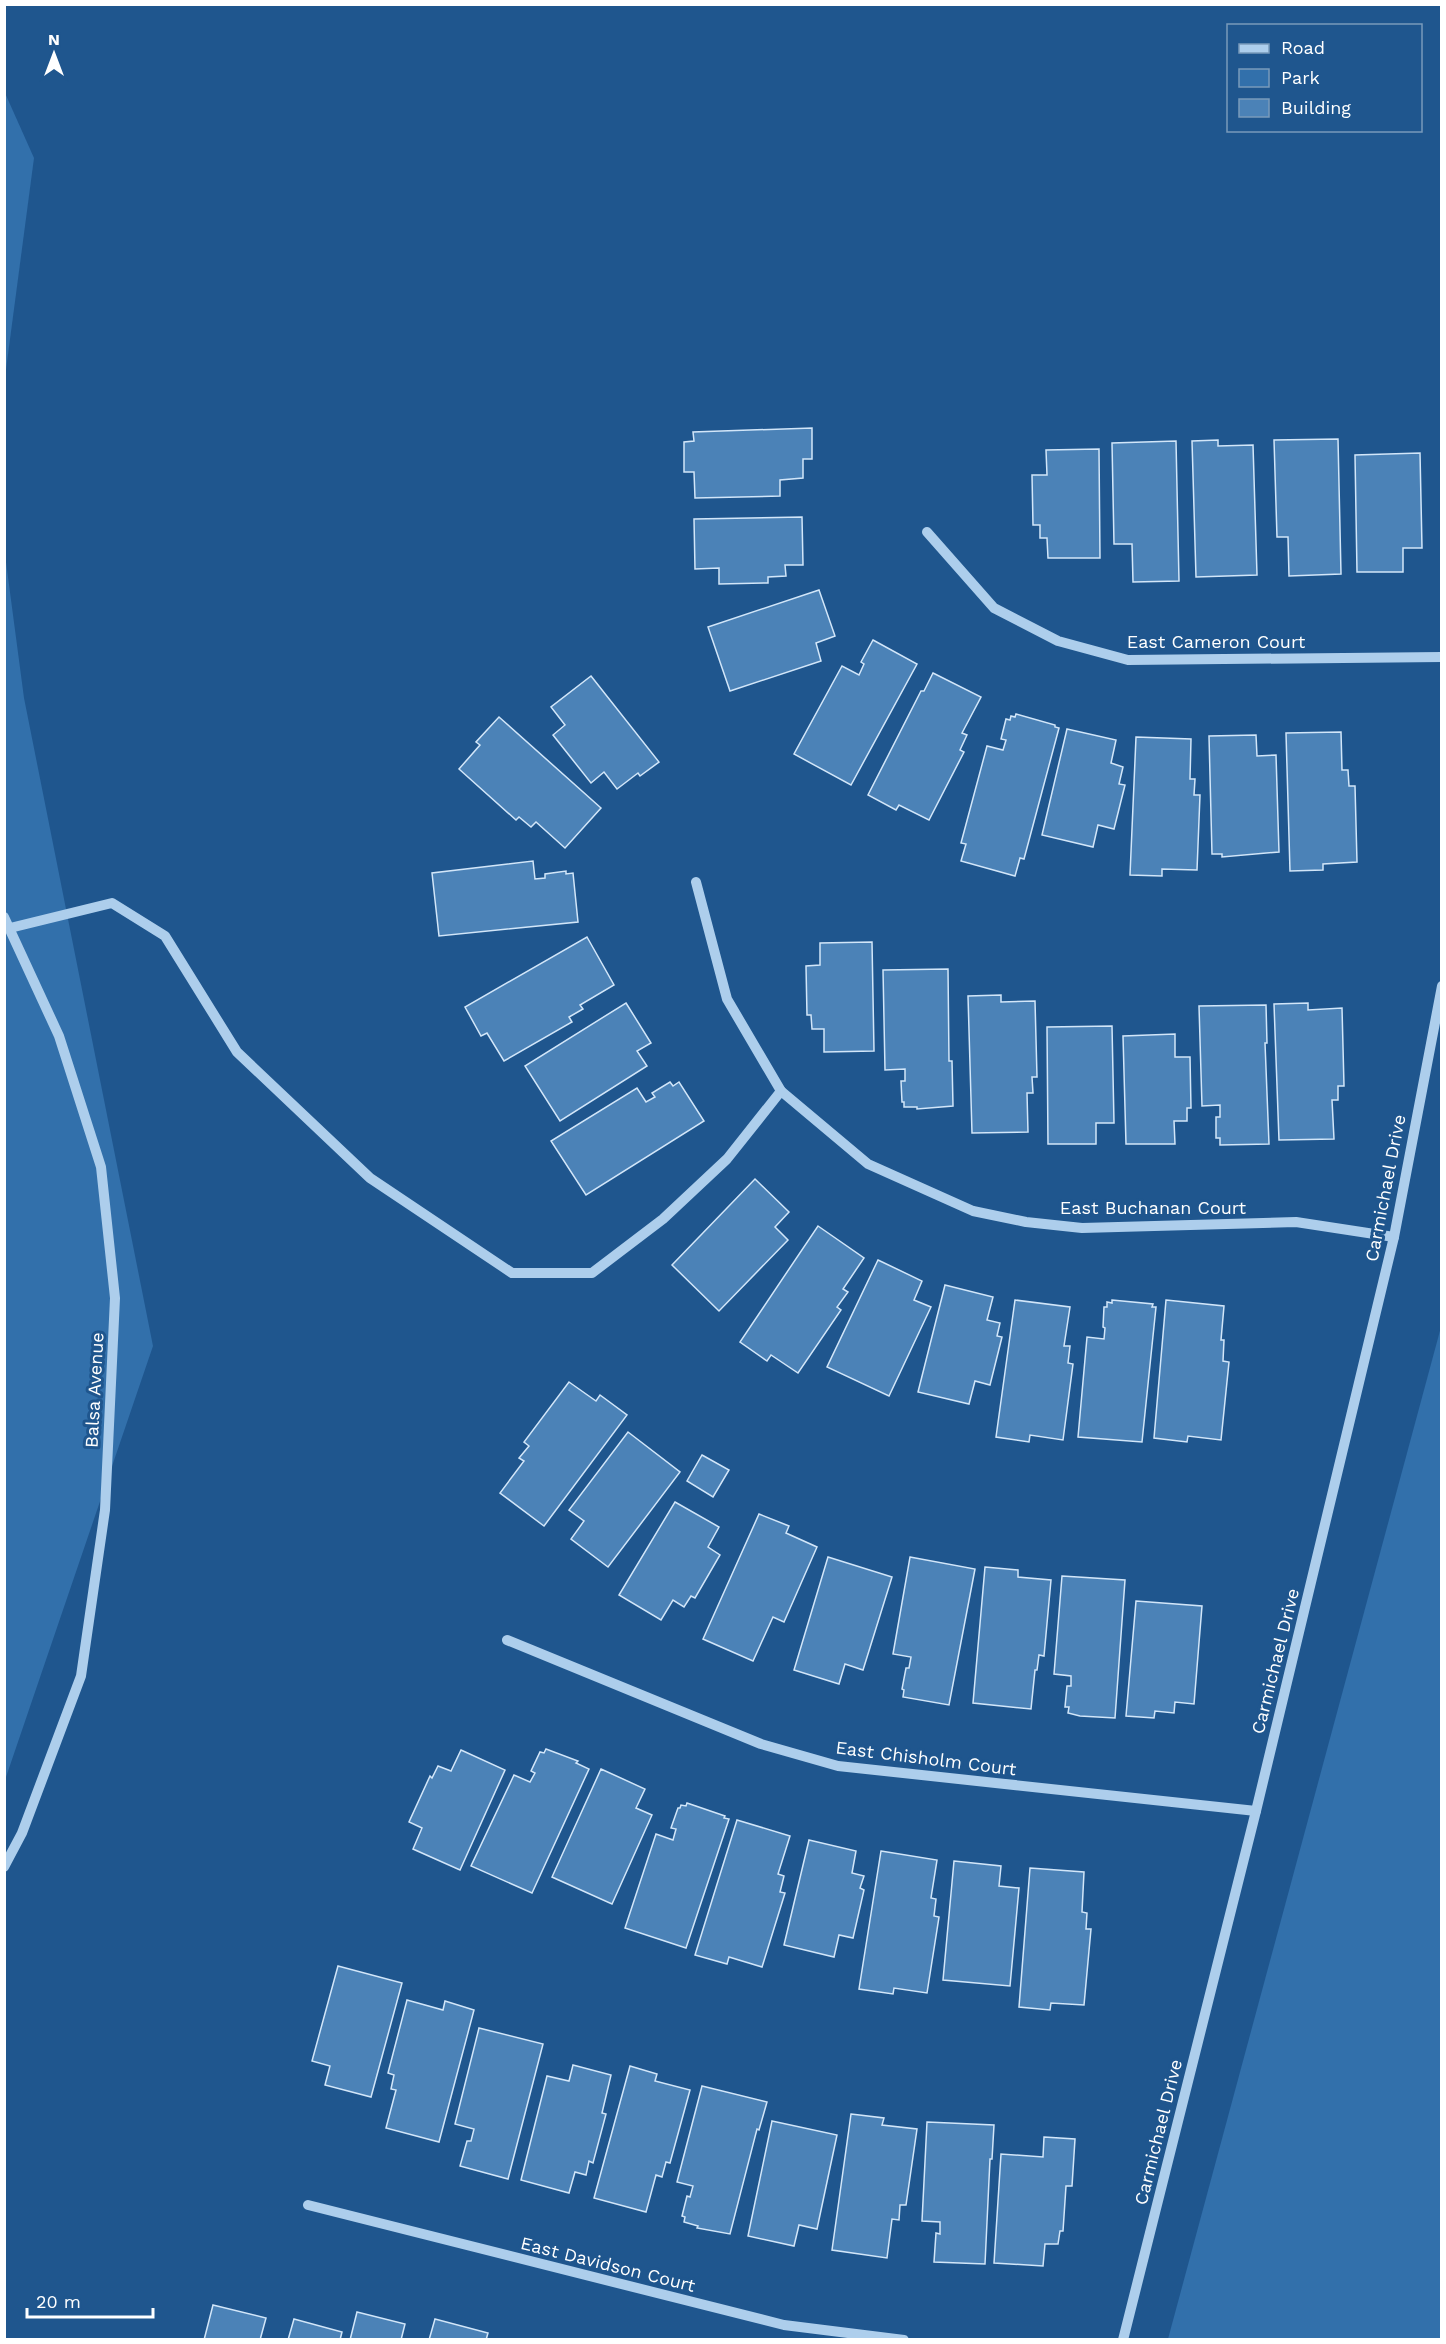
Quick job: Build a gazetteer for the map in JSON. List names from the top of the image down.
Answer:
{
  "streets": {
    "street": [
      "East Cameron Court",
      "Carmichael Drive",
      "East Buchanan Court",
      "Balsa Avenue",
      "East Chisholm Court",
      "East Davidson Court"
    ]
  },
  "crossings": [
    ["Carmichael Drive", "East Buchanan Court"],
    ["Carmichael Drive", "East Chisholm Court"]
  ],
  "legend": ["Road", "Park", "Building"],
  "scale_bar": "20 m",
  "north": "top"
}
